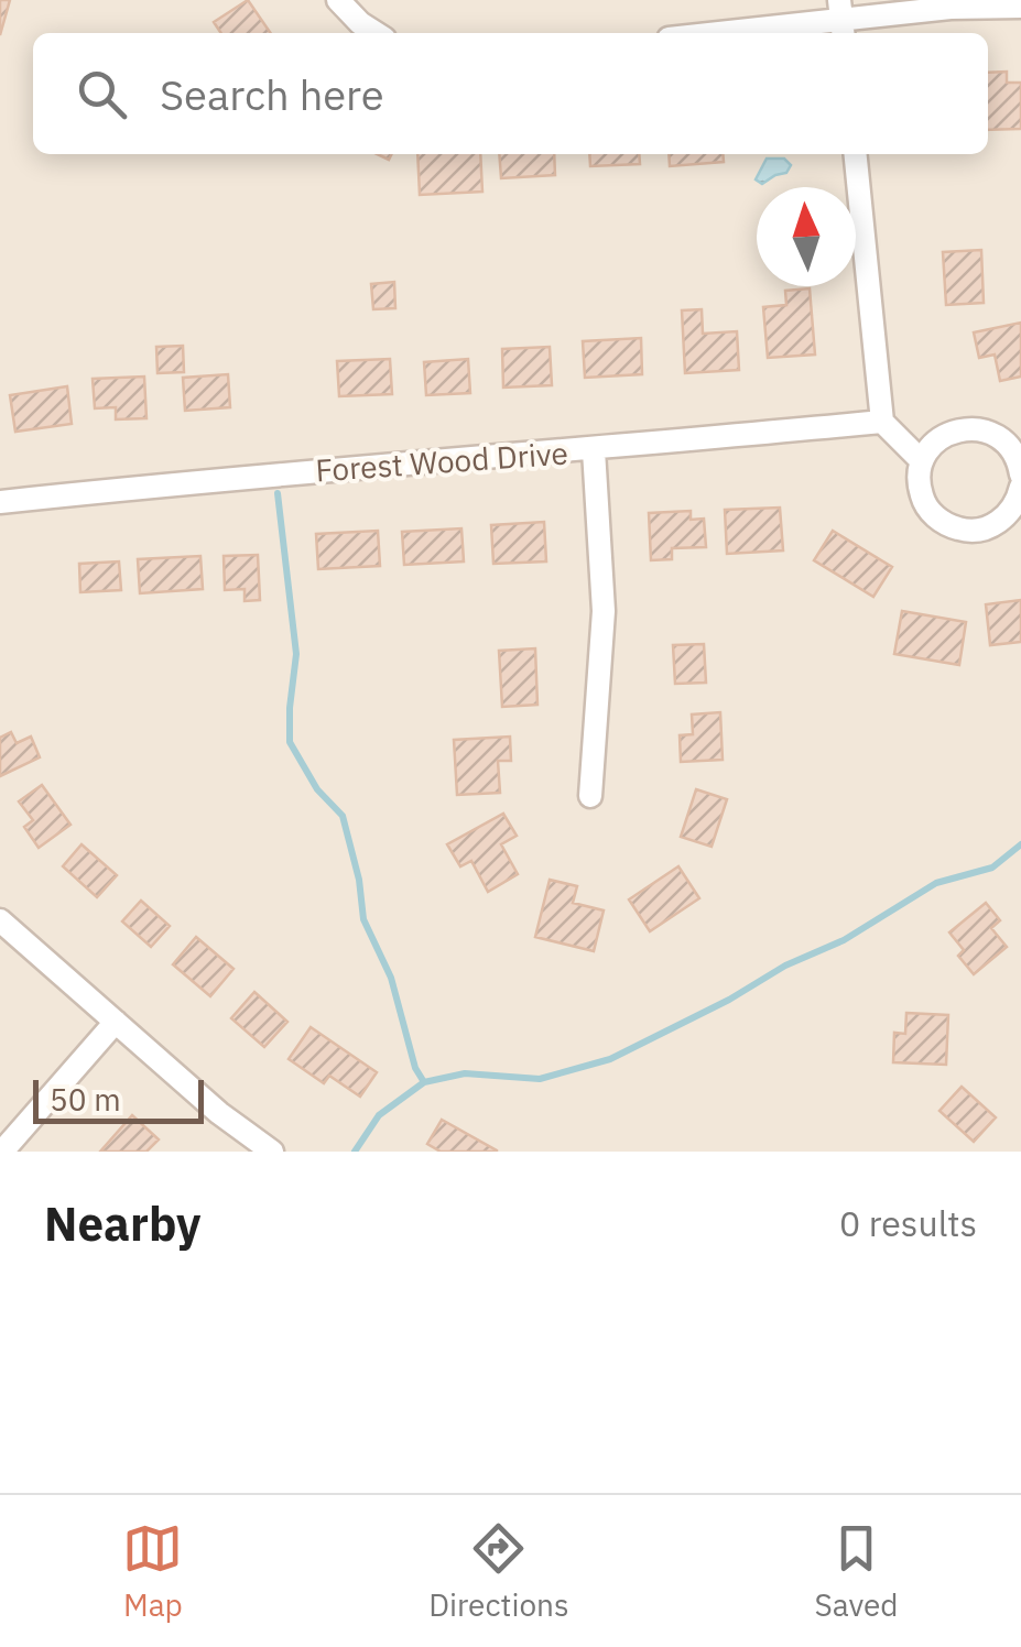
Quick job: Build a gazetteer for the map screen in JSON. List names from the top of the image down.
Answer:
{
  "streets": {
    "street": ["Forest Wood Drive"]
  },
  "scale_bar": "50 m",
  "north": "top",
  "page": {
    "search": "Search here",
    "scale": "50 m",
    "heading": ["Nearby", "0 results"],
    "nav": ["Map", "Directions", "Saved"]
  }
}
